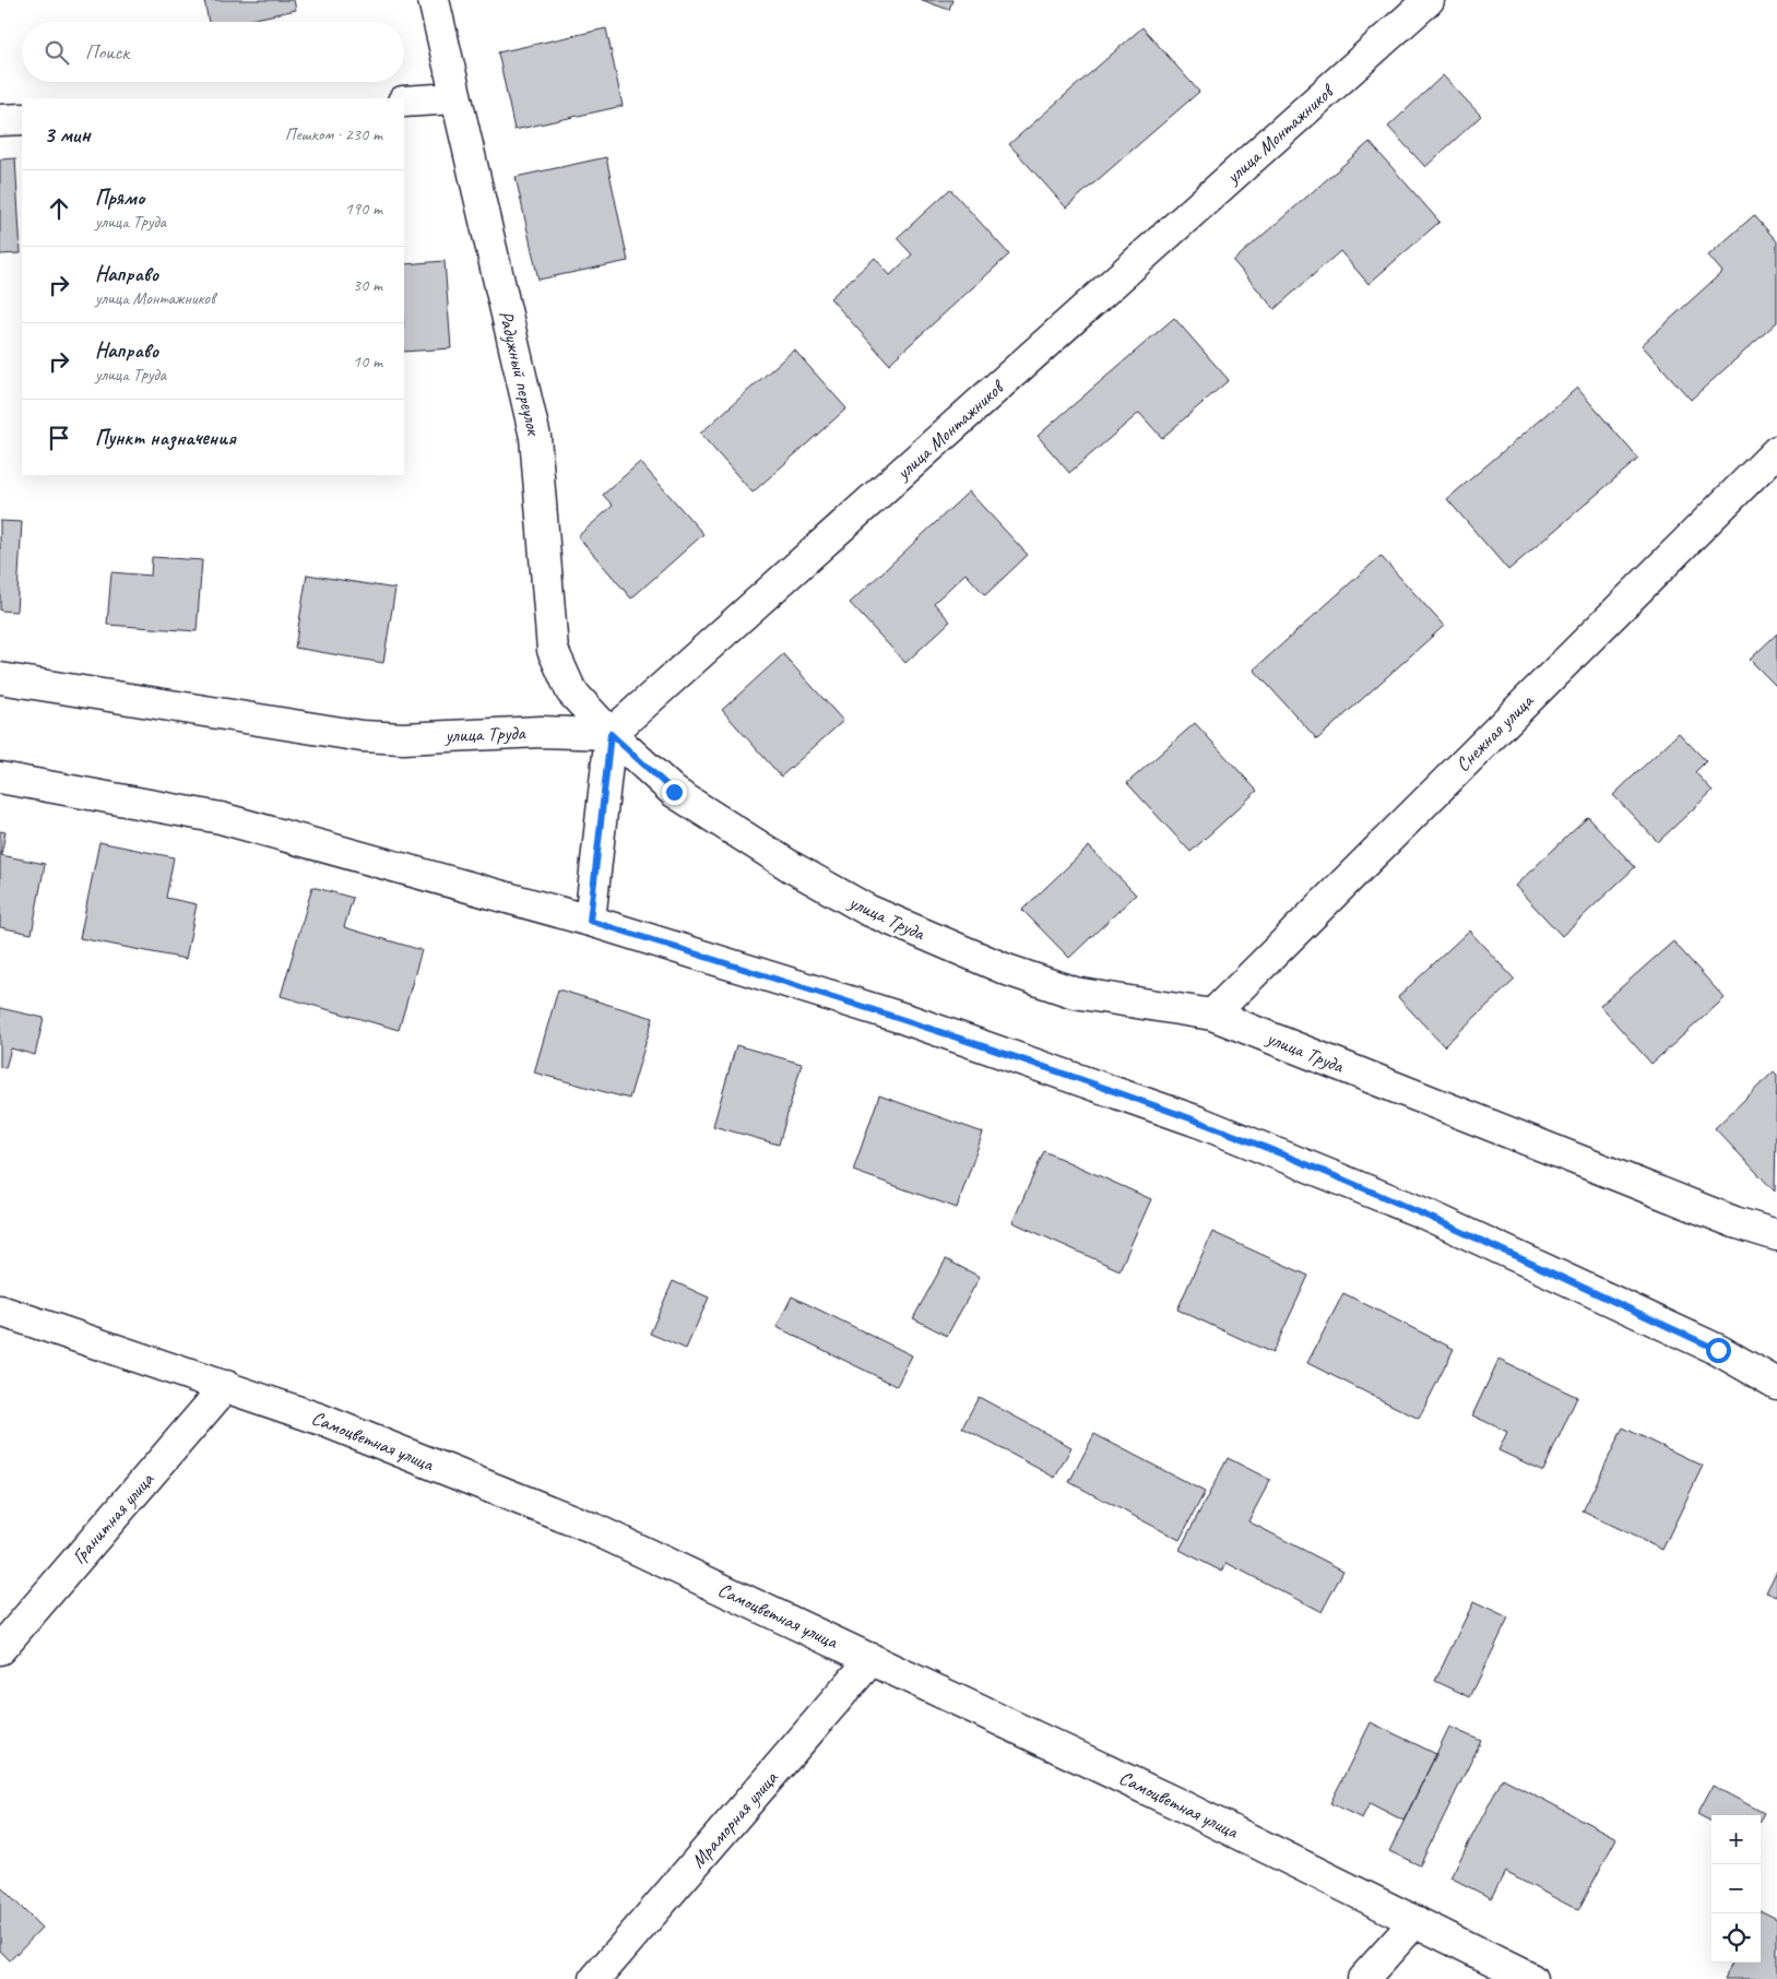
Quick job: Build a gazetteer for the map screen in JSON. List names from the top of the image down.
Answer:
{
  "streets": {
    "street": [
      "улица Монтажников",
      "Радужный переулок",
      "Снежная улица",
      "улица Труда",
      "Самоцветная улица",
      "Гранитная улица",
      "Мраморная улица"
    ]
  },
  "crossings": [
    ["улица Монтажников", "Радужный переулок"],
    ["улица Монтажников", "улица Труда"],
    ["Радужный переулок", "улица Труда"],
    ["Снежная улица", "улица Труда"],
    ["Самоцветная улица", "Гранитная улица"],
    ["Самоцветная улица", "Мраморная улица"]
  ],
  "page": {
    "search": "Поиск",
    "heading": ["3 мин", "Пешком · 230 m"],
    "list": [
      ["Прямо", "улица Труда", "190 m"],
      ["Направо", "улица Монтажников", "30 m"],
      ["Направо", "улица Труда", "10 m"],
      "Пункт назначения"
    ],
    "map_buttons": ["+", "−"]
  }
}
